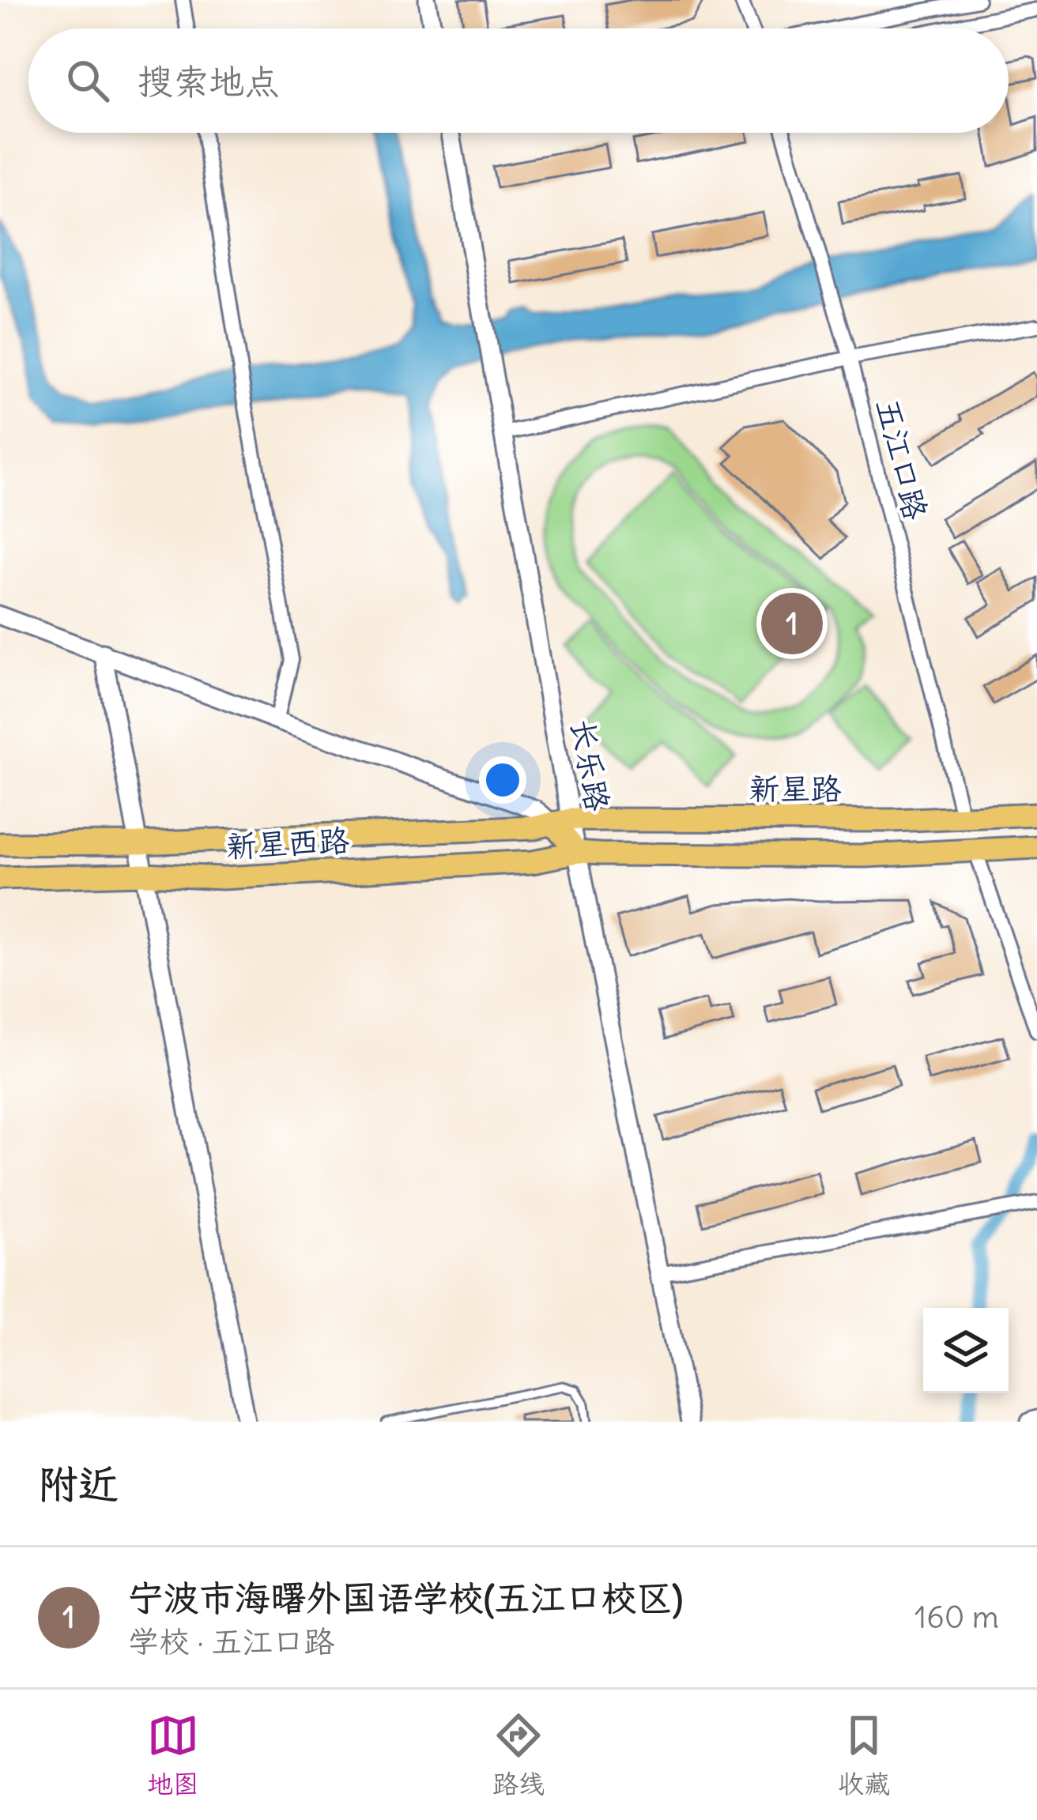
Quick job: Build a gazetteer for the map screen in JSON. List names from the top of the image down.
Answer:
{
  "streets": {
    "main road": ["新星路", "新星西路"],
    "street": ["五江口路", "长乐路"]
  },
  "crossings": [
    ["五江口路", "新星路"],
    ["长乐路", "新星路"],
    ["长乐路", "新星西路"],
    ["新星路", "新星西路"]
  ],
  "page": {
    "search": "搜索地点",
    "pins": "1",
    "heading": "附近",
    "list": [
      {
        "mark": "1",
        "name": "宁波市海曙外国语学校(五江口校区)",
        "note": "学校 · 五江口路",
        "value": "160 m"
      }
    ],
    "nav": ["地图", "路线", "收藏"]
  }
}
